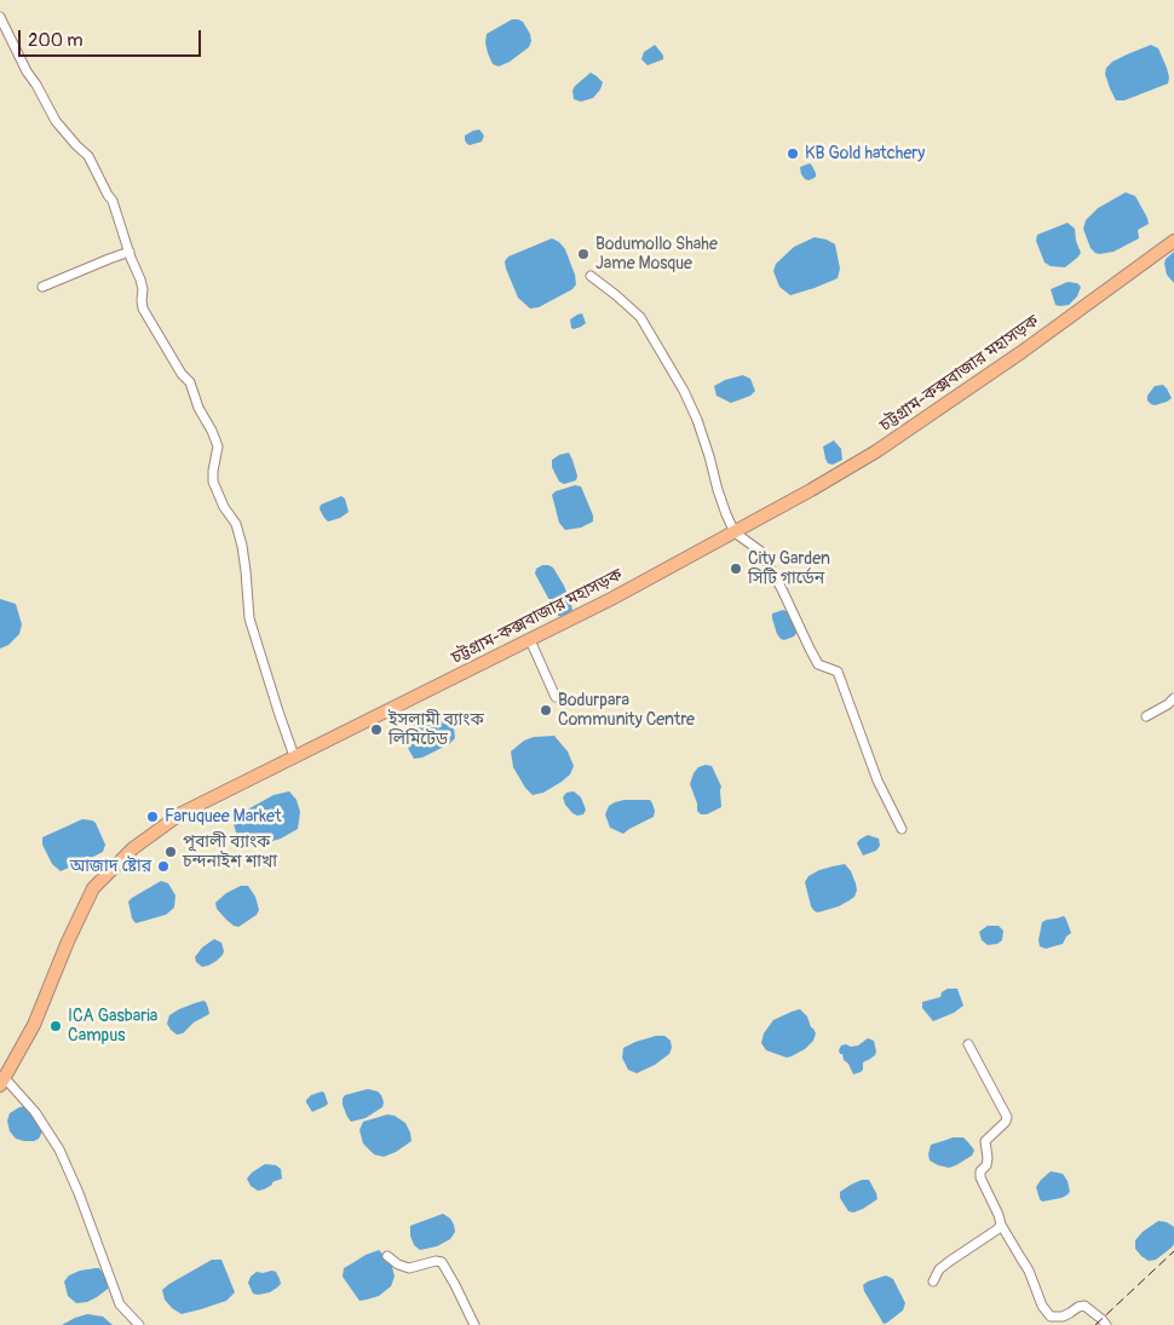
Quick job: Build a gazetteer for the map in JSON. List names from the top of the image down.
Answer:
{
  "streets": {
    "highway": ["চট্টগ্রাম-কক্সবাজার মহাসড়ক"]
  },
  "places": [
    "KB Gold hatchery",
    "Bodumollo Shahe Jame Mosque",
    "City Garden সিটি গার্ডেন",
    "Bodurpara Community Centre",
    "ইসলামী ব্যাংক লিমিটেড",
    "Faruquee Market",
    "পূবালী ব্যাংক চন্দনাইশ শাখা",
    "আজাদ ষ্টোর",
    "ICA Gasbaria Campus"
  ],
  "scale_bar": "200 m"
}
